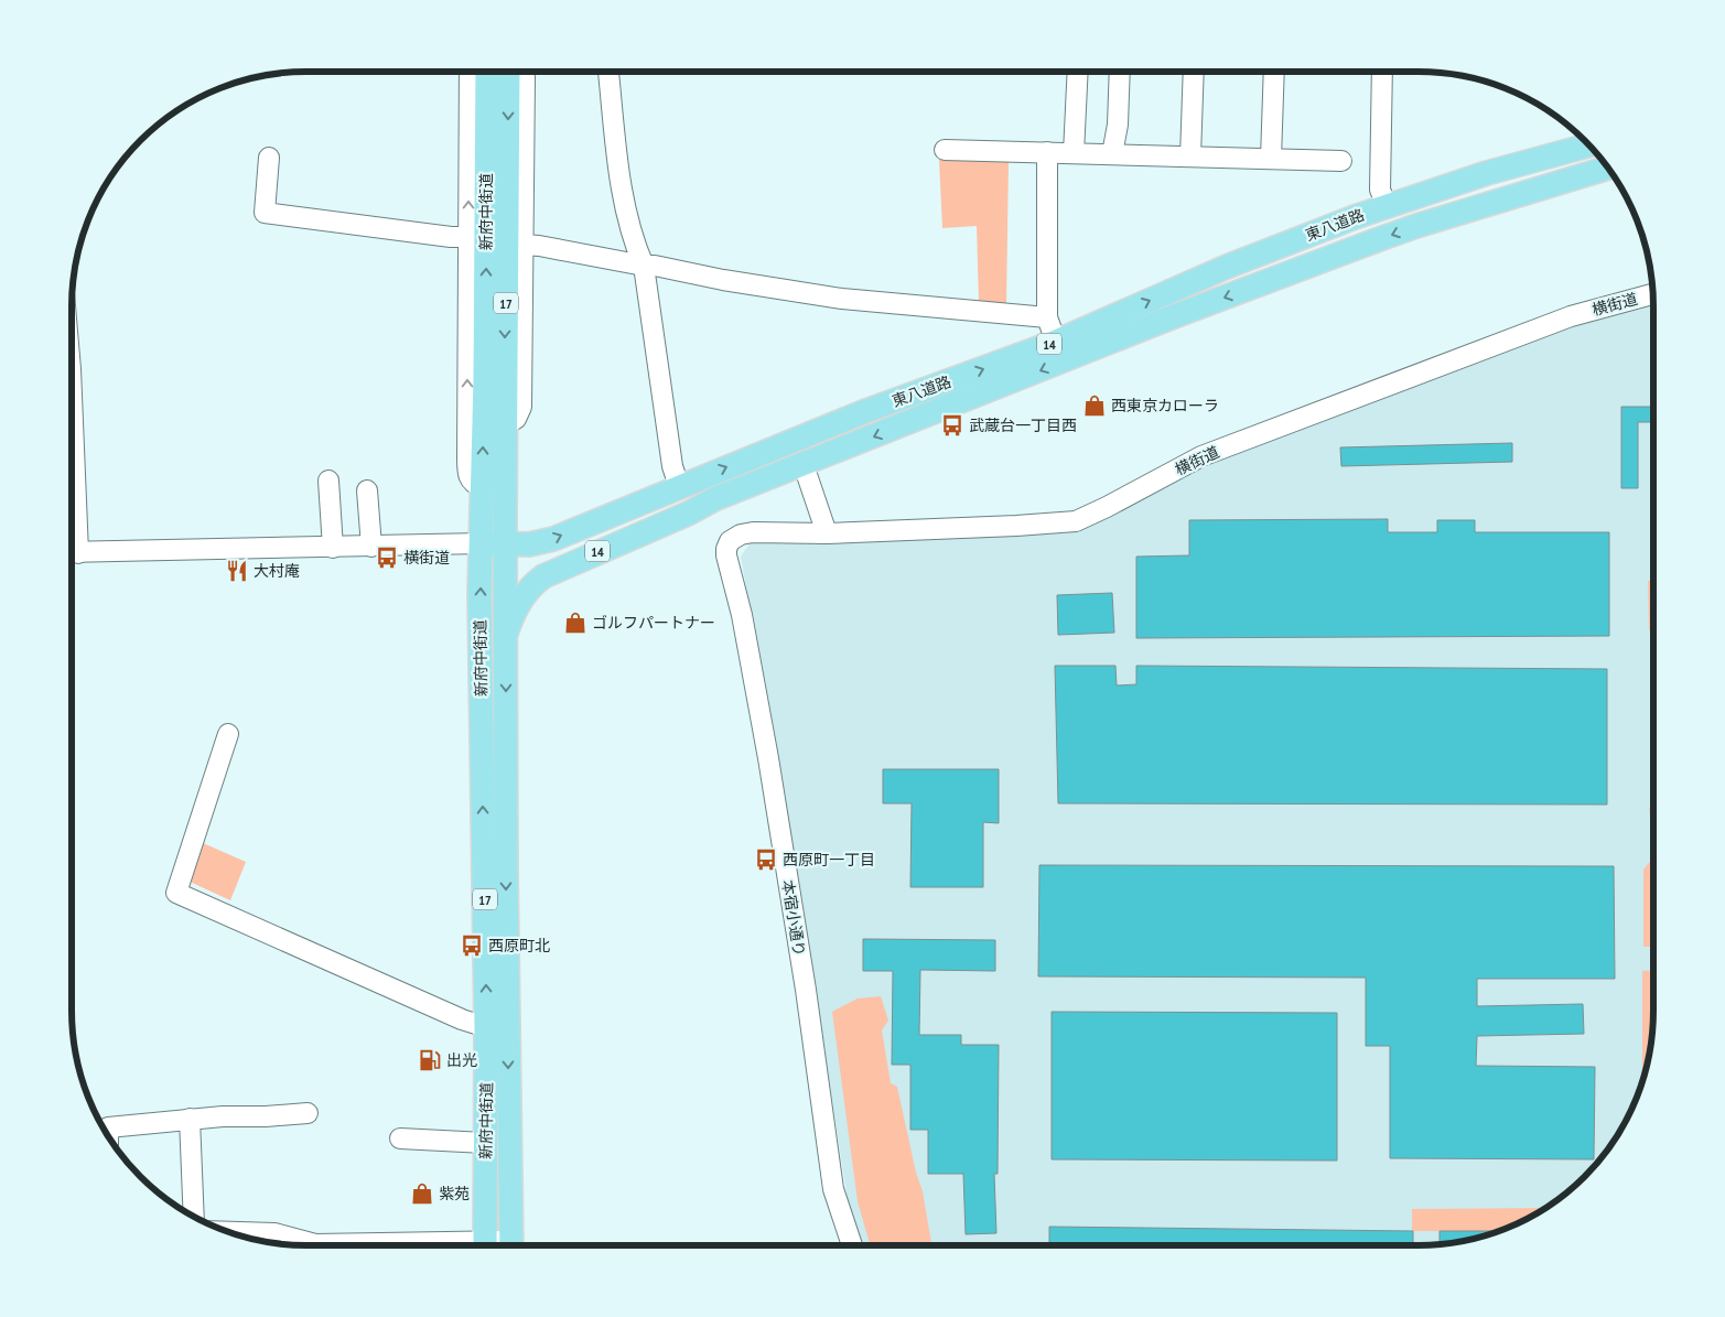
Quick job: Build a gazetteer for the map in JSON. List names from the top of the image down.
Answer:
{
  "streets": {
    "main road": [
      "新府中街道",
      "東八道路",
      "17",
      "14"
    ],
    "street": ["横街道", "本宿小通り"]
  },
  "crossings": [
    ["新府中街道", "東八道路"],
    ["横街道", "本宿小通り"]
  ],
  "places": {
    "shop": ["西東京カローラ", "ゴルフパートナー", "紫苑"],
    "bus stop": [
      "武蔵台一丁目西",
      "横街道",
      "西原町一丁目",
      "西原町北"
    ],
    "restaurant": ["大村庵"],
    "fuel station": ["出光"]
  }
}
